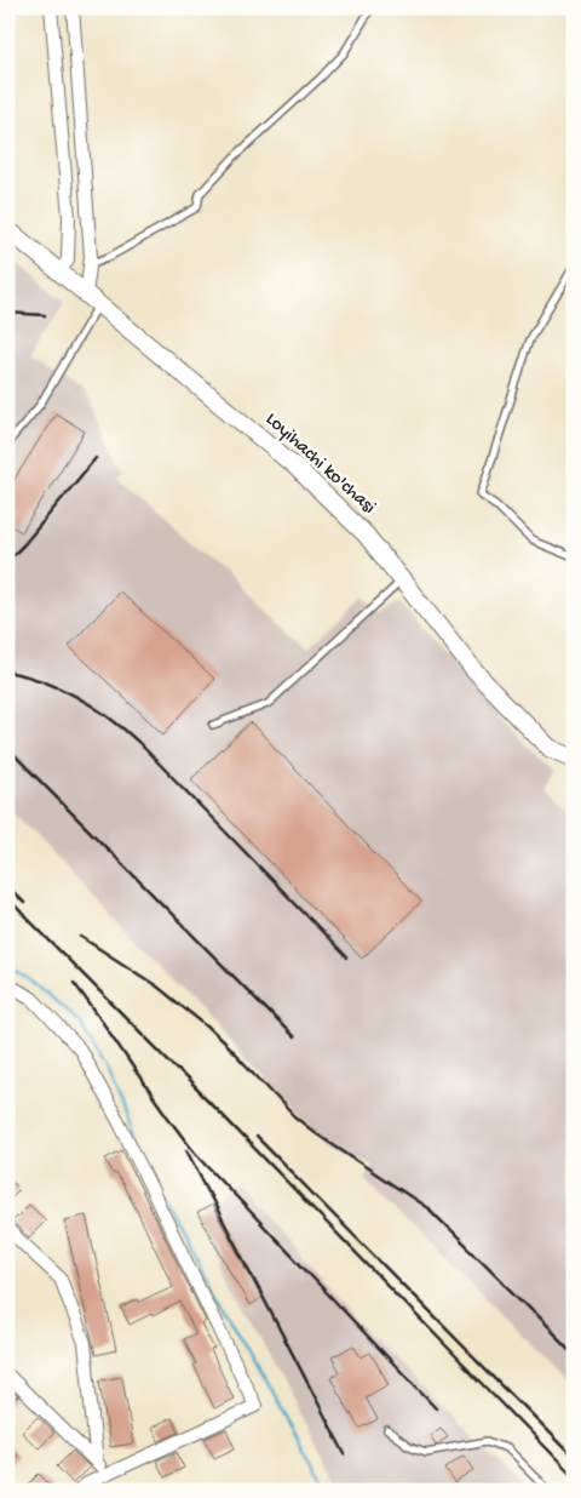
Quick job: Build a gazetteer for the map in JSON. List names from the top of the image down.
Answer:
{
  "streets": {
    "street": ["Loyihachi ko'chasi"]
  }
}
